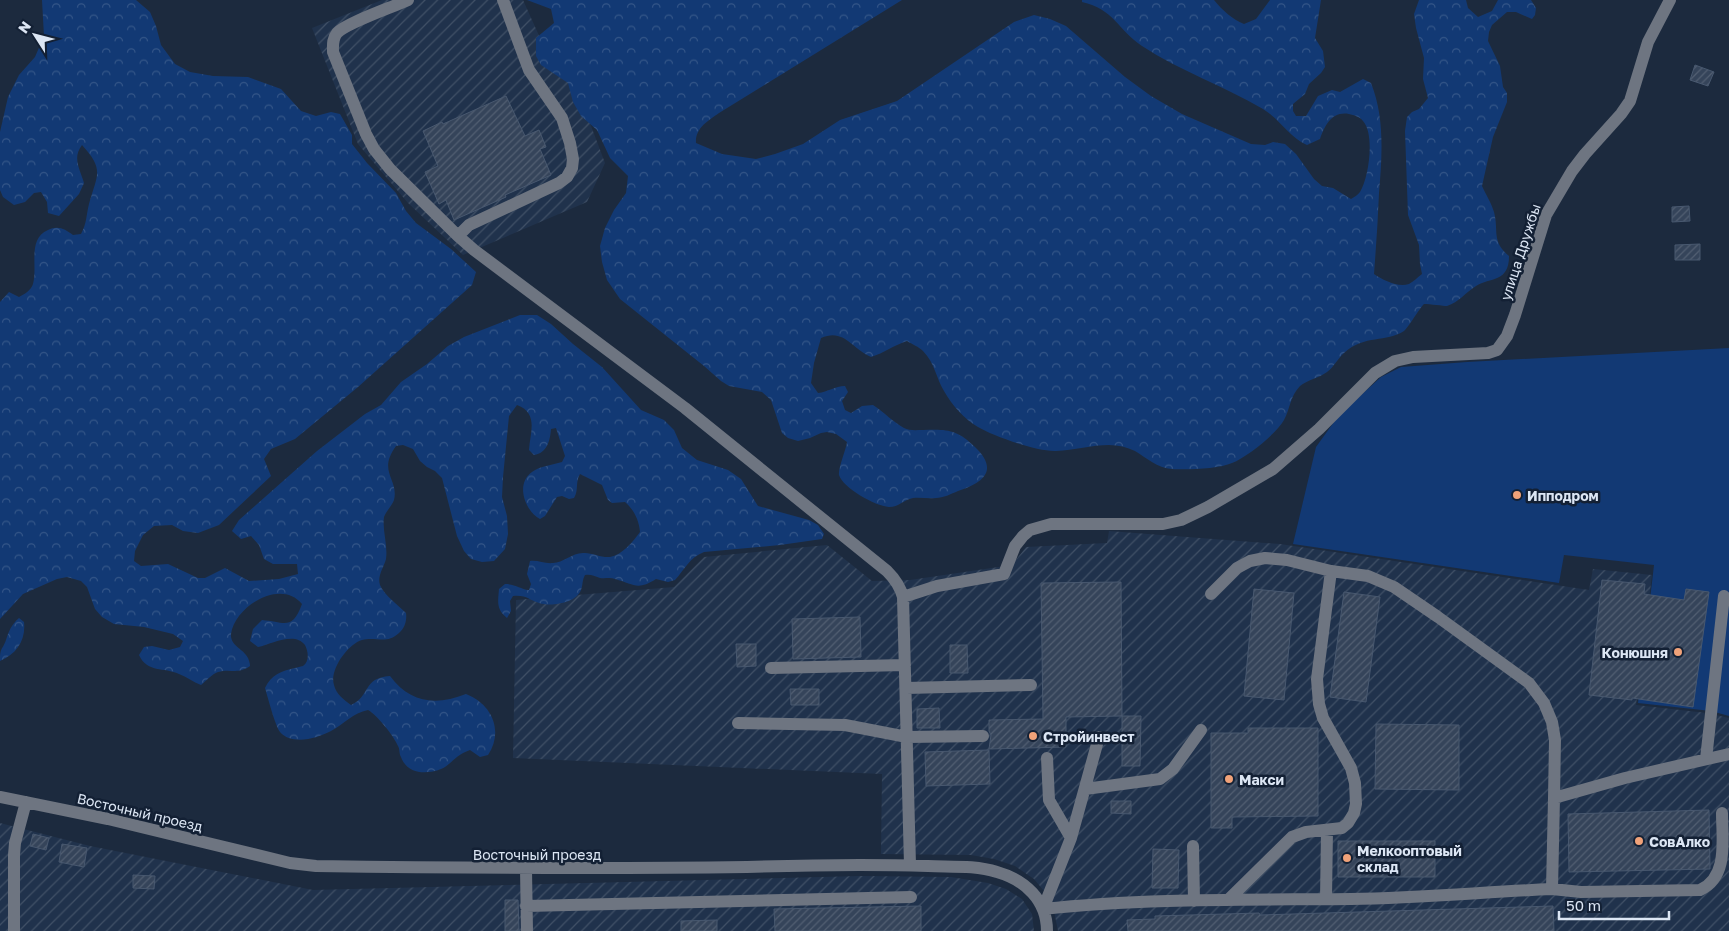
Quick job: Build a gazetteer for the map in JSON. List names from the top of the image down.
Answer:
{
  "streets": {
    "street": ["улица Дружбы", "Восточный проезд"]
  },
  "places": [
    "Ипподром",
    "Конюшня",
    "Стройинвест",
    "Макси",
    "СовАлко",
    "Мелкооптовый склад"
  ],
  "scale_bar": "50 m",
  "north": "top left"
}
